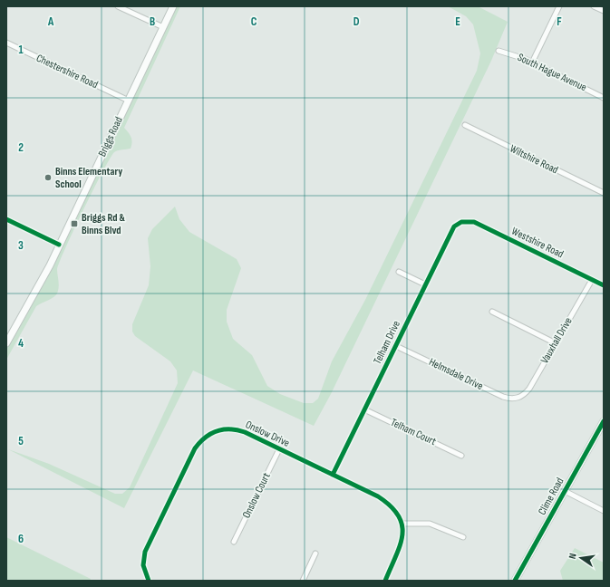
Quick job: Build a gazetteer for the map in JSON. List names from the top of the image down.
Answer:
{
  "streets": {
    "street": [
      "Chestershire Road",
      "South Hague Avenue",
      "Briggs Road",
      "Wiltshire Road",
      "Westshire Road",
      "Vauxhall Drive",
      "Telham Drive",
      "Helmsdale Drive",
      "Telham Court",
      "Onslow Drive",
      "Onslow Court",
      "Clime Road"
    ]
  },
  "crossings": [
    ["Chestershire Road", "Briggs Road"],
    ["Westshire Road", "Vauxhall Drive"],
    ["Westshire Road", "Telham Drive"],
    ["Vauxhall Drive", "Helmsdale Drive"],
    ["Telham Drive", "Helmsdale Drive"],
    ["Telham Drive", "Telham Court"],
    ["Telham Drive", "Onslow Drive"],
    ["Onslow Drive", "Onslow Court"]
  ],
  "places": {
    "other": ["Binns Elementary School"],
    "transit": ["Briggs Rd & Binns Blvd"]
  },
  "north": "left",
  "grid": {
    "columns": [
      "A",
      "B",
      "C",
      "D",
      "E",
      "F"
    ],
    "rows": [
      "1",
      "2",
      "3",
      "4",
      "5",
      "6"
    ]
  }
}
